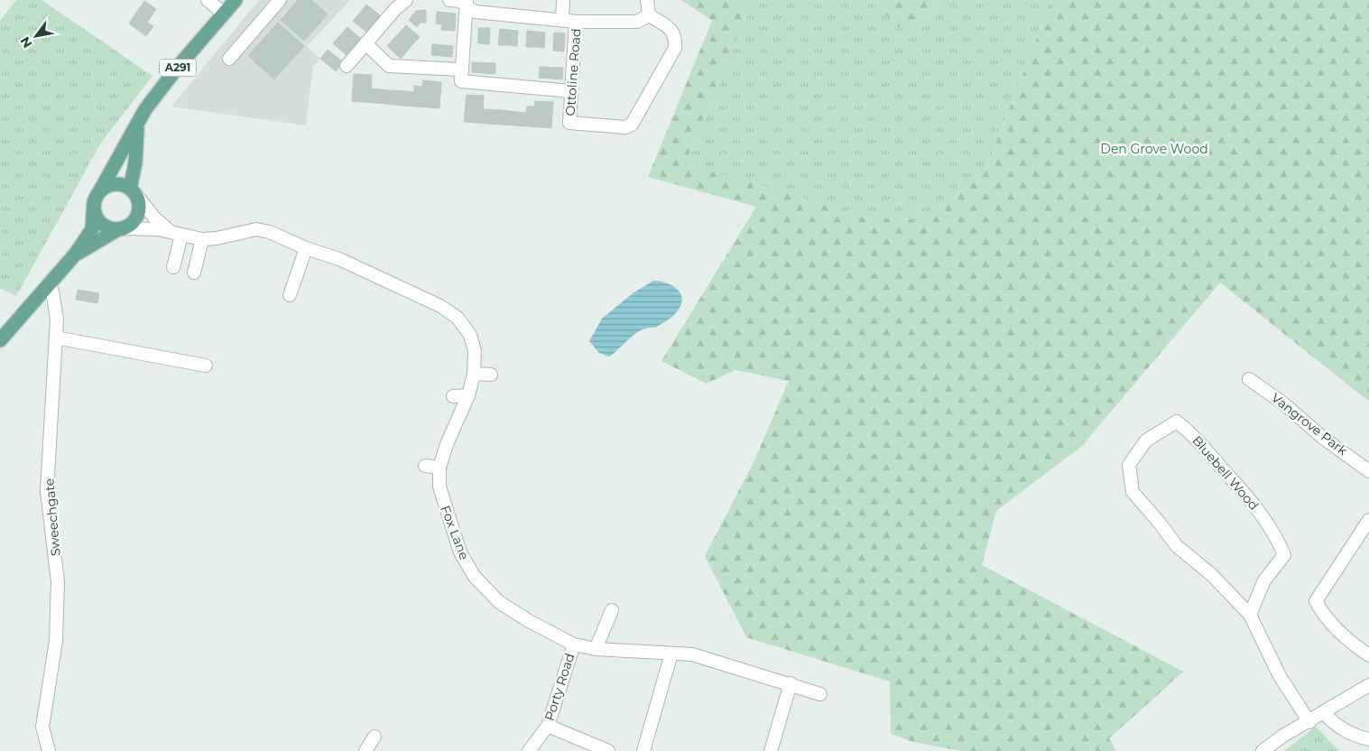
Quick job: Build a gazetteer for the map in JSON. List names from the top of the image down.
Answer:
{
  "streets": {
    "main road": ["A291"],
    "street": [
      "Ottoline Road",
      "Vangrove Park",
      "Bluebell Wood",
      "Sweechgate",
      "Fox Lane",
      "Porty Road"
    ]
  },
  "crossings": [
    ["A291", "Sweechgate"],
    ["A291", "Fox Lane"],
    ["Fox Lane", "Porty Road"]
  ],
  "parks": ["Den Grove Wood"],
  "north": "bottom left"
}
